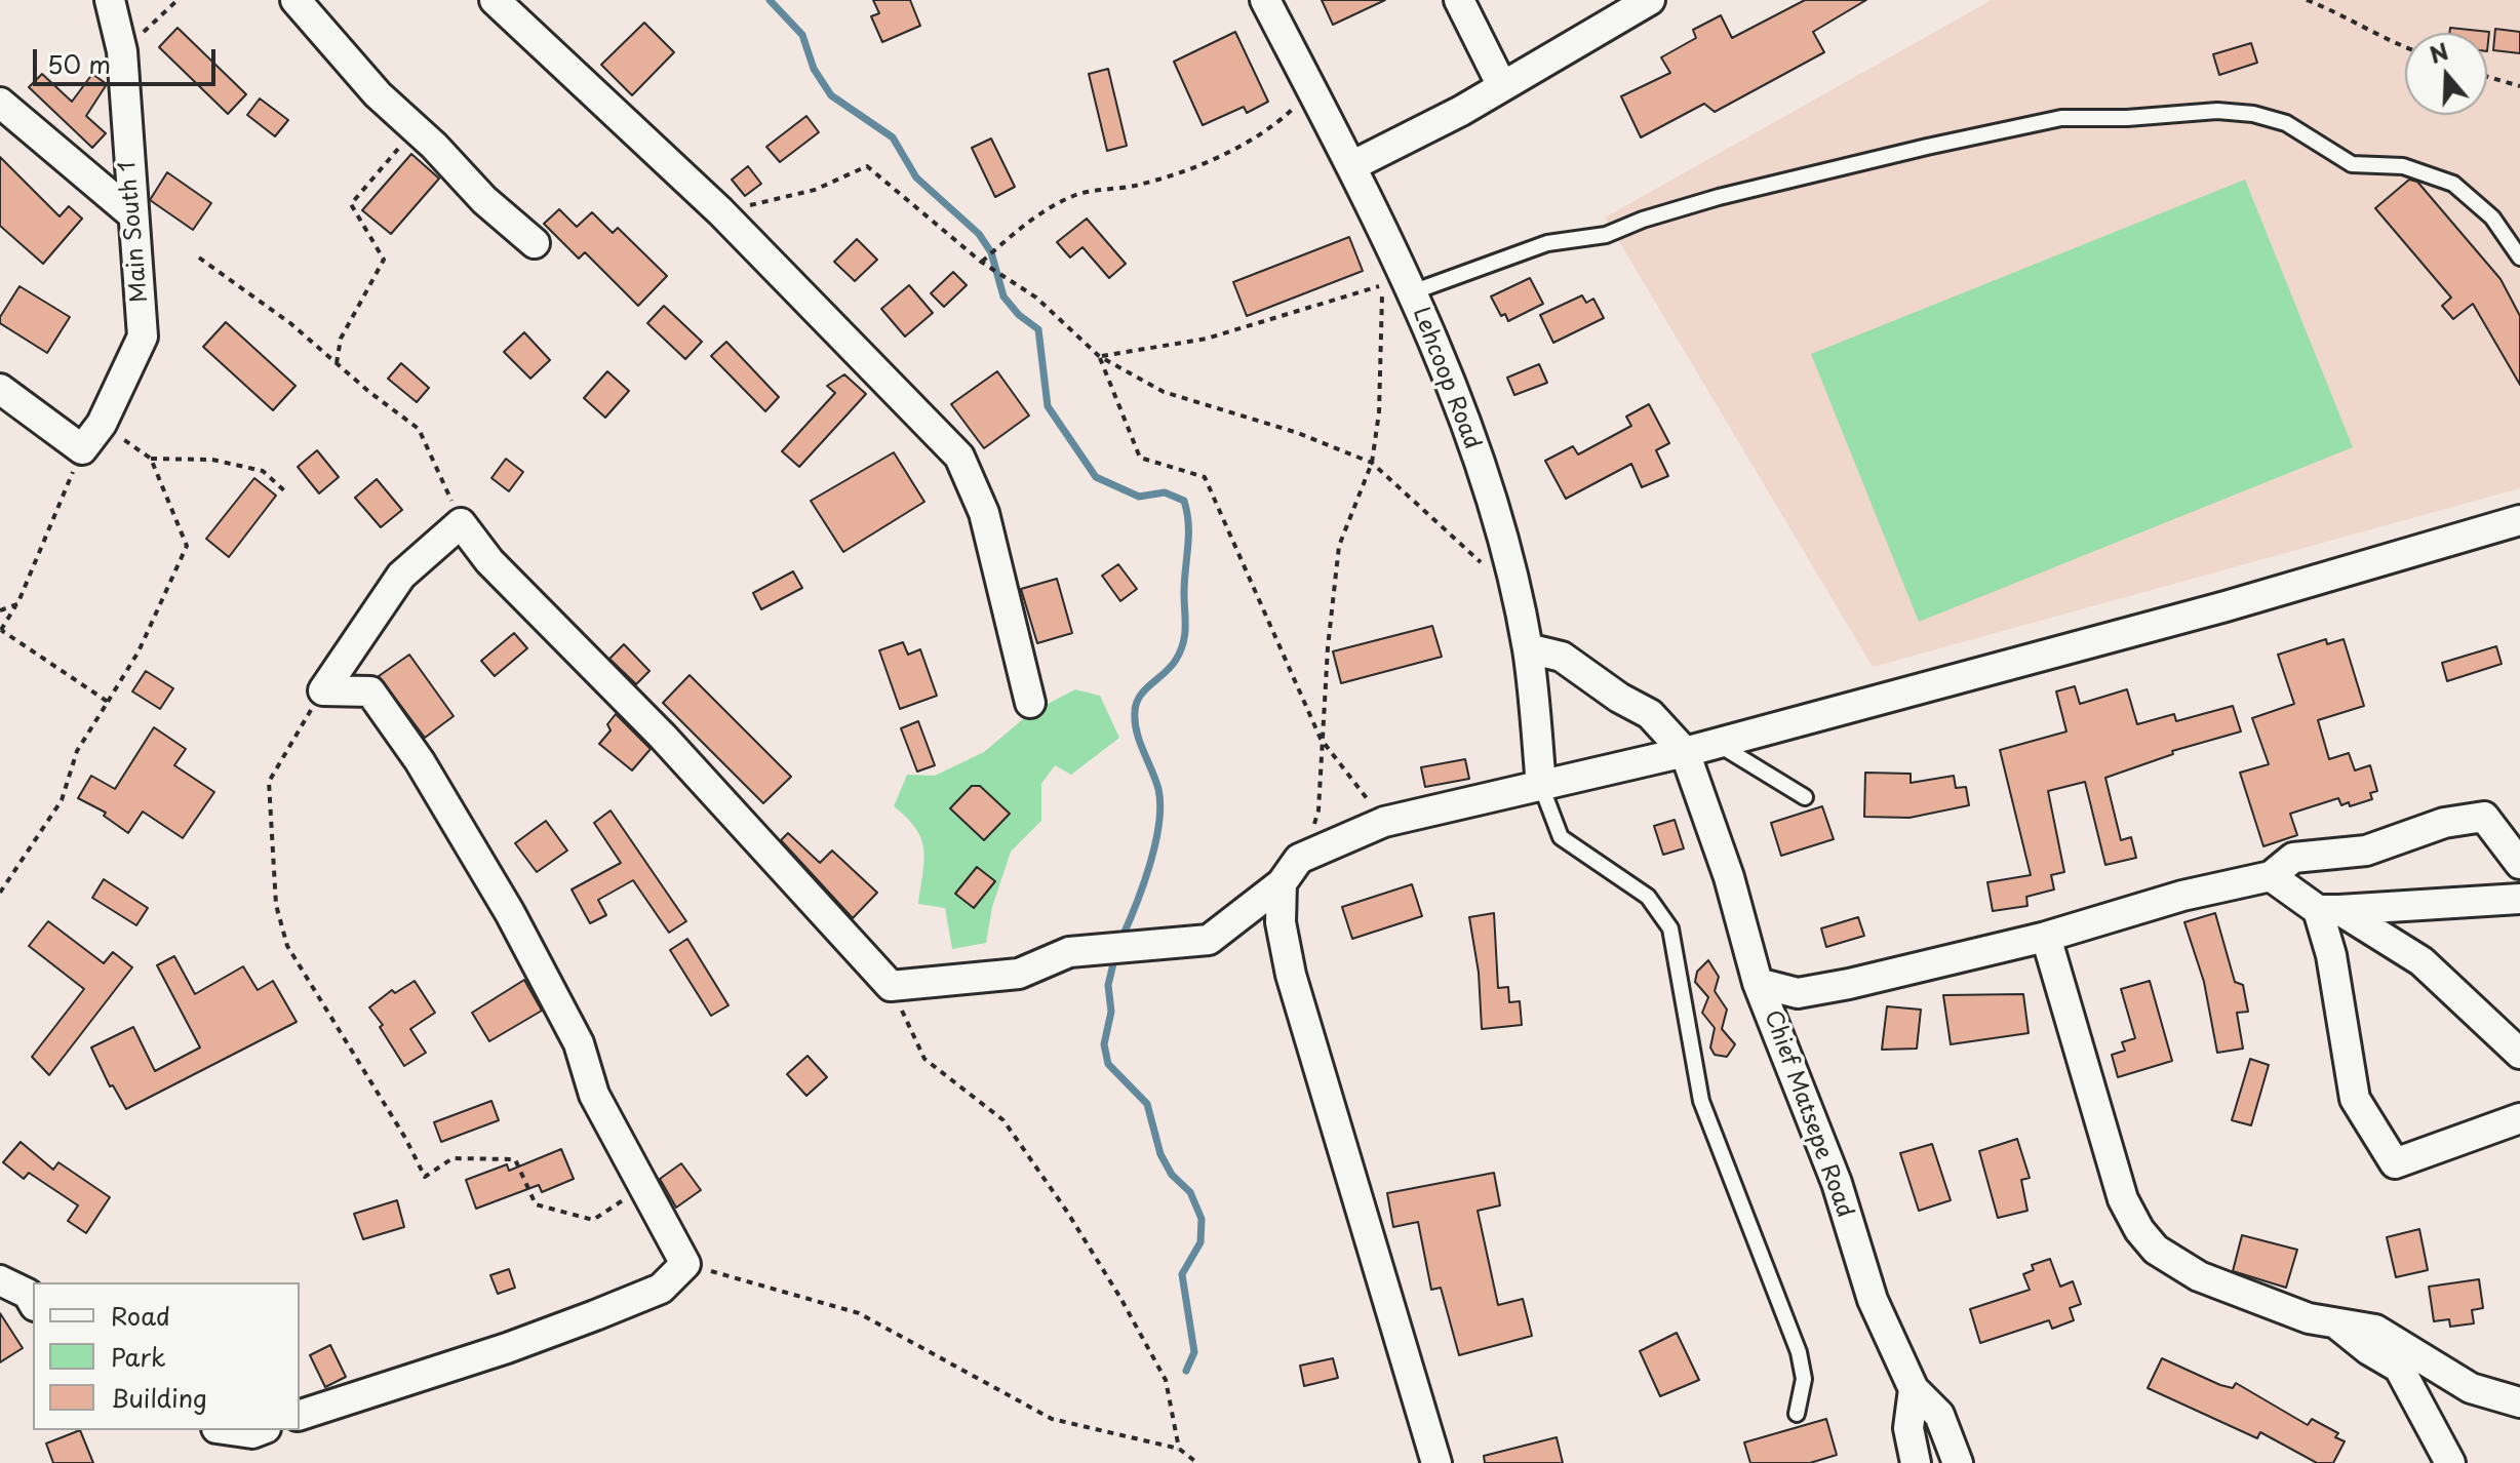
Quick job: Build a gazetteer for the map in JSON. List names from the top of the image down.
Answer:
{
  "streets": {
    "street": ["Main South 1", "Lehcoop Road", "Chief Matsepe Road"]
  },
  "legend": ["Road", "Park", "Building"],
  "scale_bar": "50 m",
  "north": "top"
}
